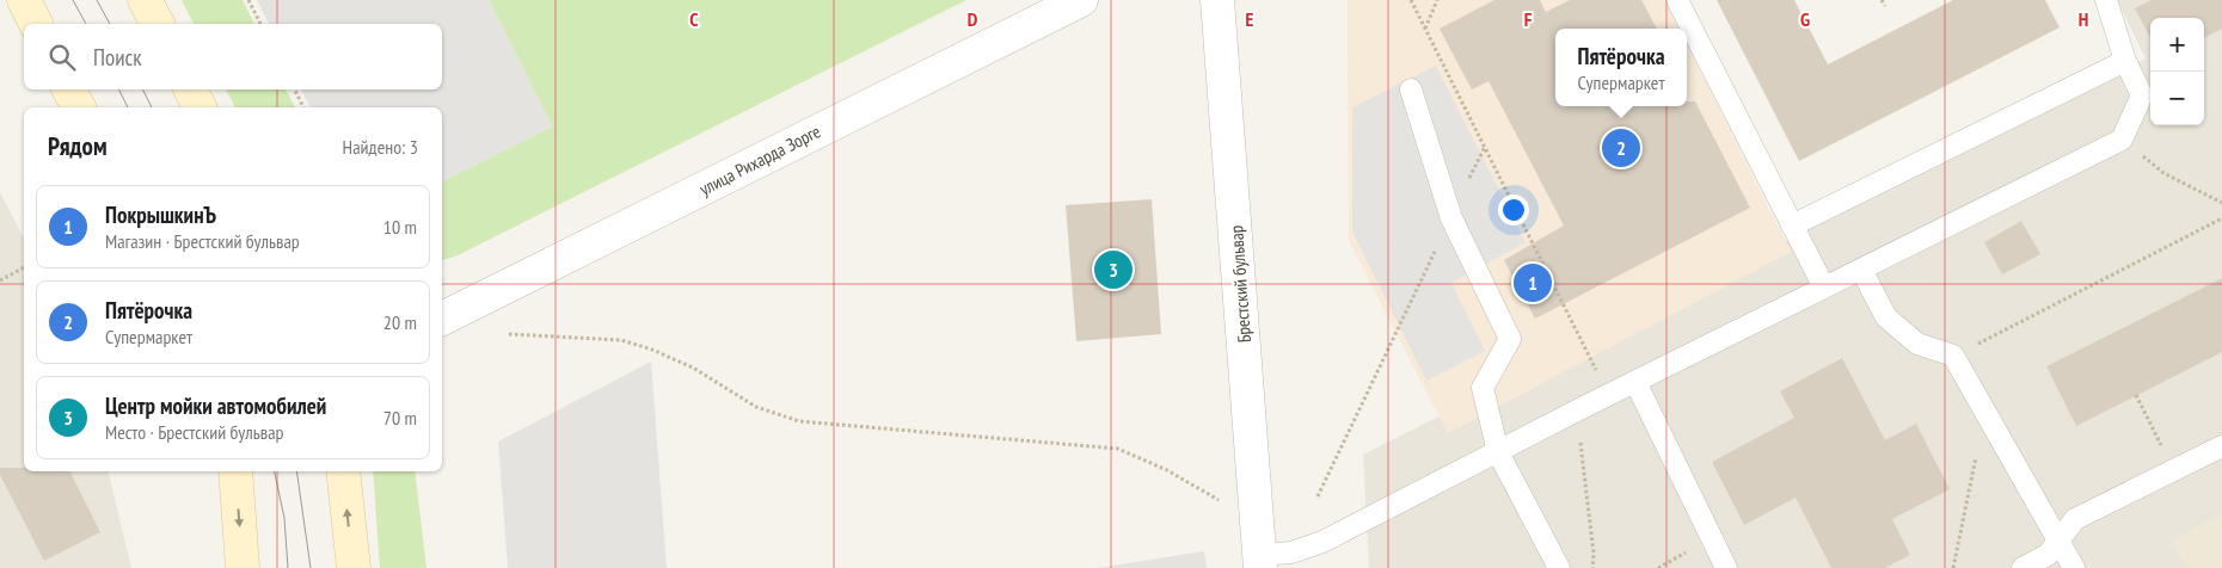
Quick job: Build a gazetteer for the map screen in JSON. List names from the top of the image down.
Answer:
{
  "streets": {
    "street": ["улица Рихарда Зорге", "Брестский бульвар"]
  },
  "page": {
    "map_buttons": ["+", "−"],
    "search": "Поиск",
    "popup": ["Пятёрочка", "Супермаркет"],
    "heading": ["Рядом", "Найдено: 3"],
    "pins": ["2", "3", "1"],
    "list": [
      {
        "mark": "1",
        "name": "ПокрышкинЪ",
        "note": "Магазин · Брестский бульвар",
        "value": "10 m"
      },
      {
        "mark": "2",
        "name": "Пятёрочка",
        "note": "Супермаркет",
        "value": "20 m"
      },
      {
        "mark": "3",
        "name": "Центр мойки автомобилей",
        "note": "Место · Брестский бульвар",
        "value": "70 m"
      }
    ]
  },
  "grid": {
    "columns": [
      "C",
      "D",
      "E",
      "F",
      "G",
      "H"
    ]
  }
}
